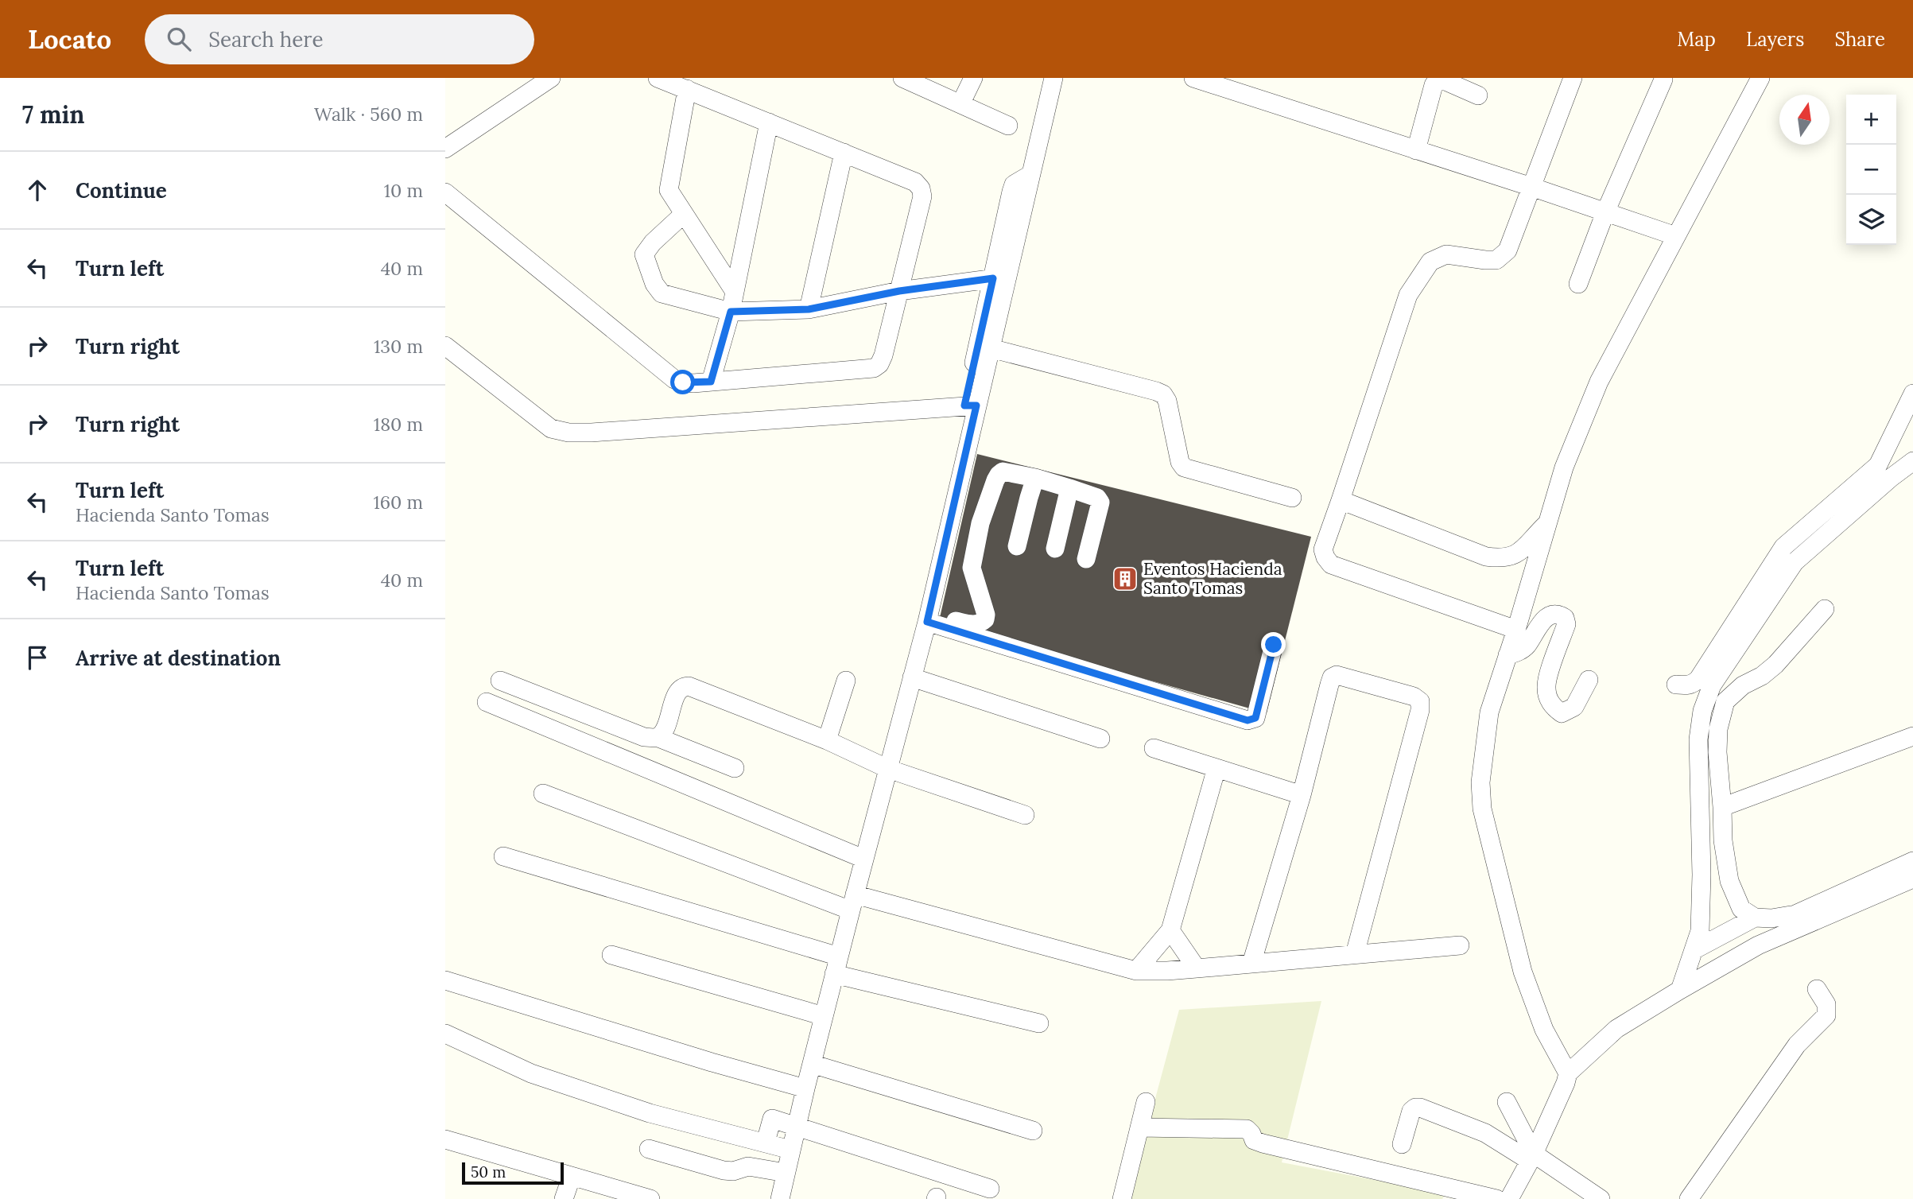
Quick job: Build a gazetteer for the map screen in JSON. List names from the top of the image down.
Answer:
{
  "places": {
    "building": ["Eventos Hacienda Santo Tomas"]
  },
  "scale_bar": "50 m",
  "north": "top",
  "page": {
    "header": "Locato",
    "search": "Search here",
    "nav": ["Map", "Layers", "Share"],
    "heading": ["7 min", "Walk · 560 m"],
    "map_buttons": ["+", "−"],
    "list": [
      ["Continue", "10 m"],
      ["Turn left", "40 m"],
      ["Turn right", "130 m"],
      ["Turn right", "180 m"],
      ["Turn left", "Hacienda Santo Tomas", "160 m"],
      ["Turn left", "Hacienda Santo Tomas", "40 m"],
      "Arrive at destination"
    ],
    "scale": "50 m"
  }
}
